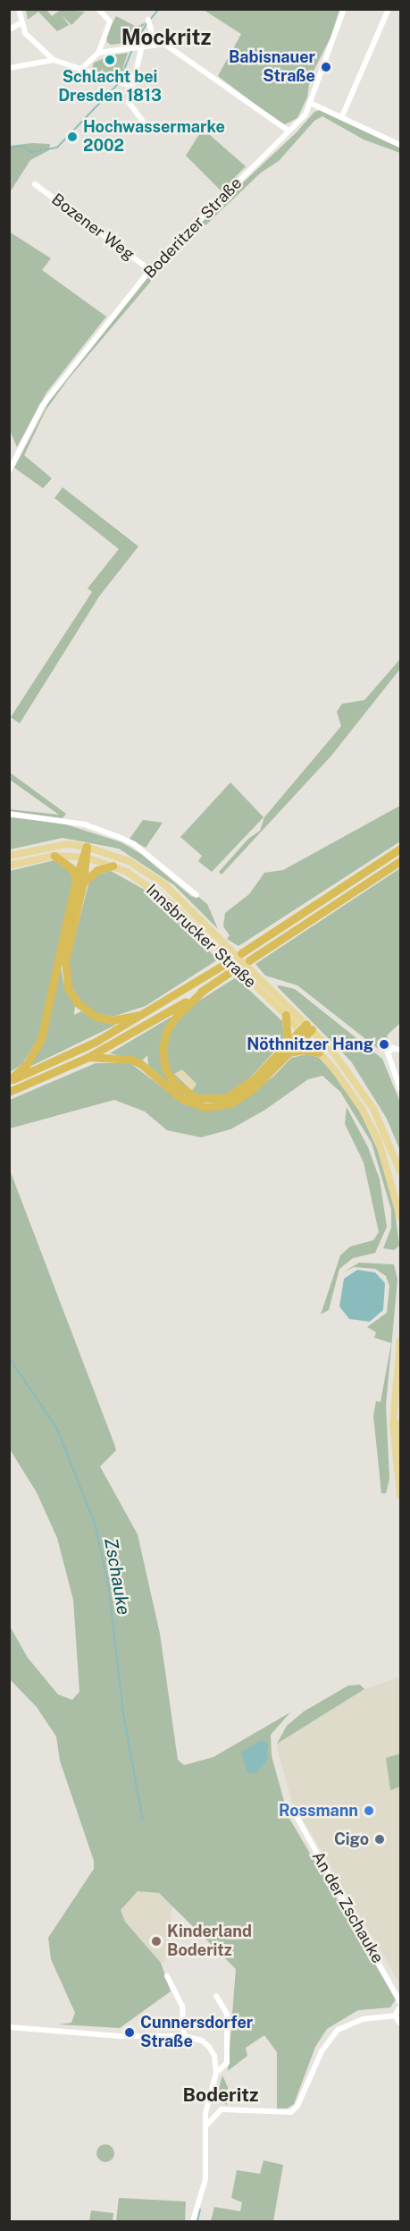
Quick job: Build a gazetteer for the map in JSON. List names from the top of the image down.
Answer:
{
  "streets": {
    "main road": ["Innsbrucker Straße"],
    "street": ["Bozener Weg", "Boderitzer Straße", "An der Zschauke"]
  },
  "crossings": [
    ["Bozener Weg", "Boderitzer Straße"]
  ],
  "districts": ["Mockritz", "Boderitz"],
  "water": ["Zschauke"],
  "places": [
    "Schlacht bei Dresden 1813",
    "Babisnauer Straße",
    "Hochwassermarke 2002",
    "Nöthnitzer Hang",
    "Rossmann",
    "Cigo",
    "Kinderland Boderitz",
    "Cunnersdorfer Straße"
  ]
}
